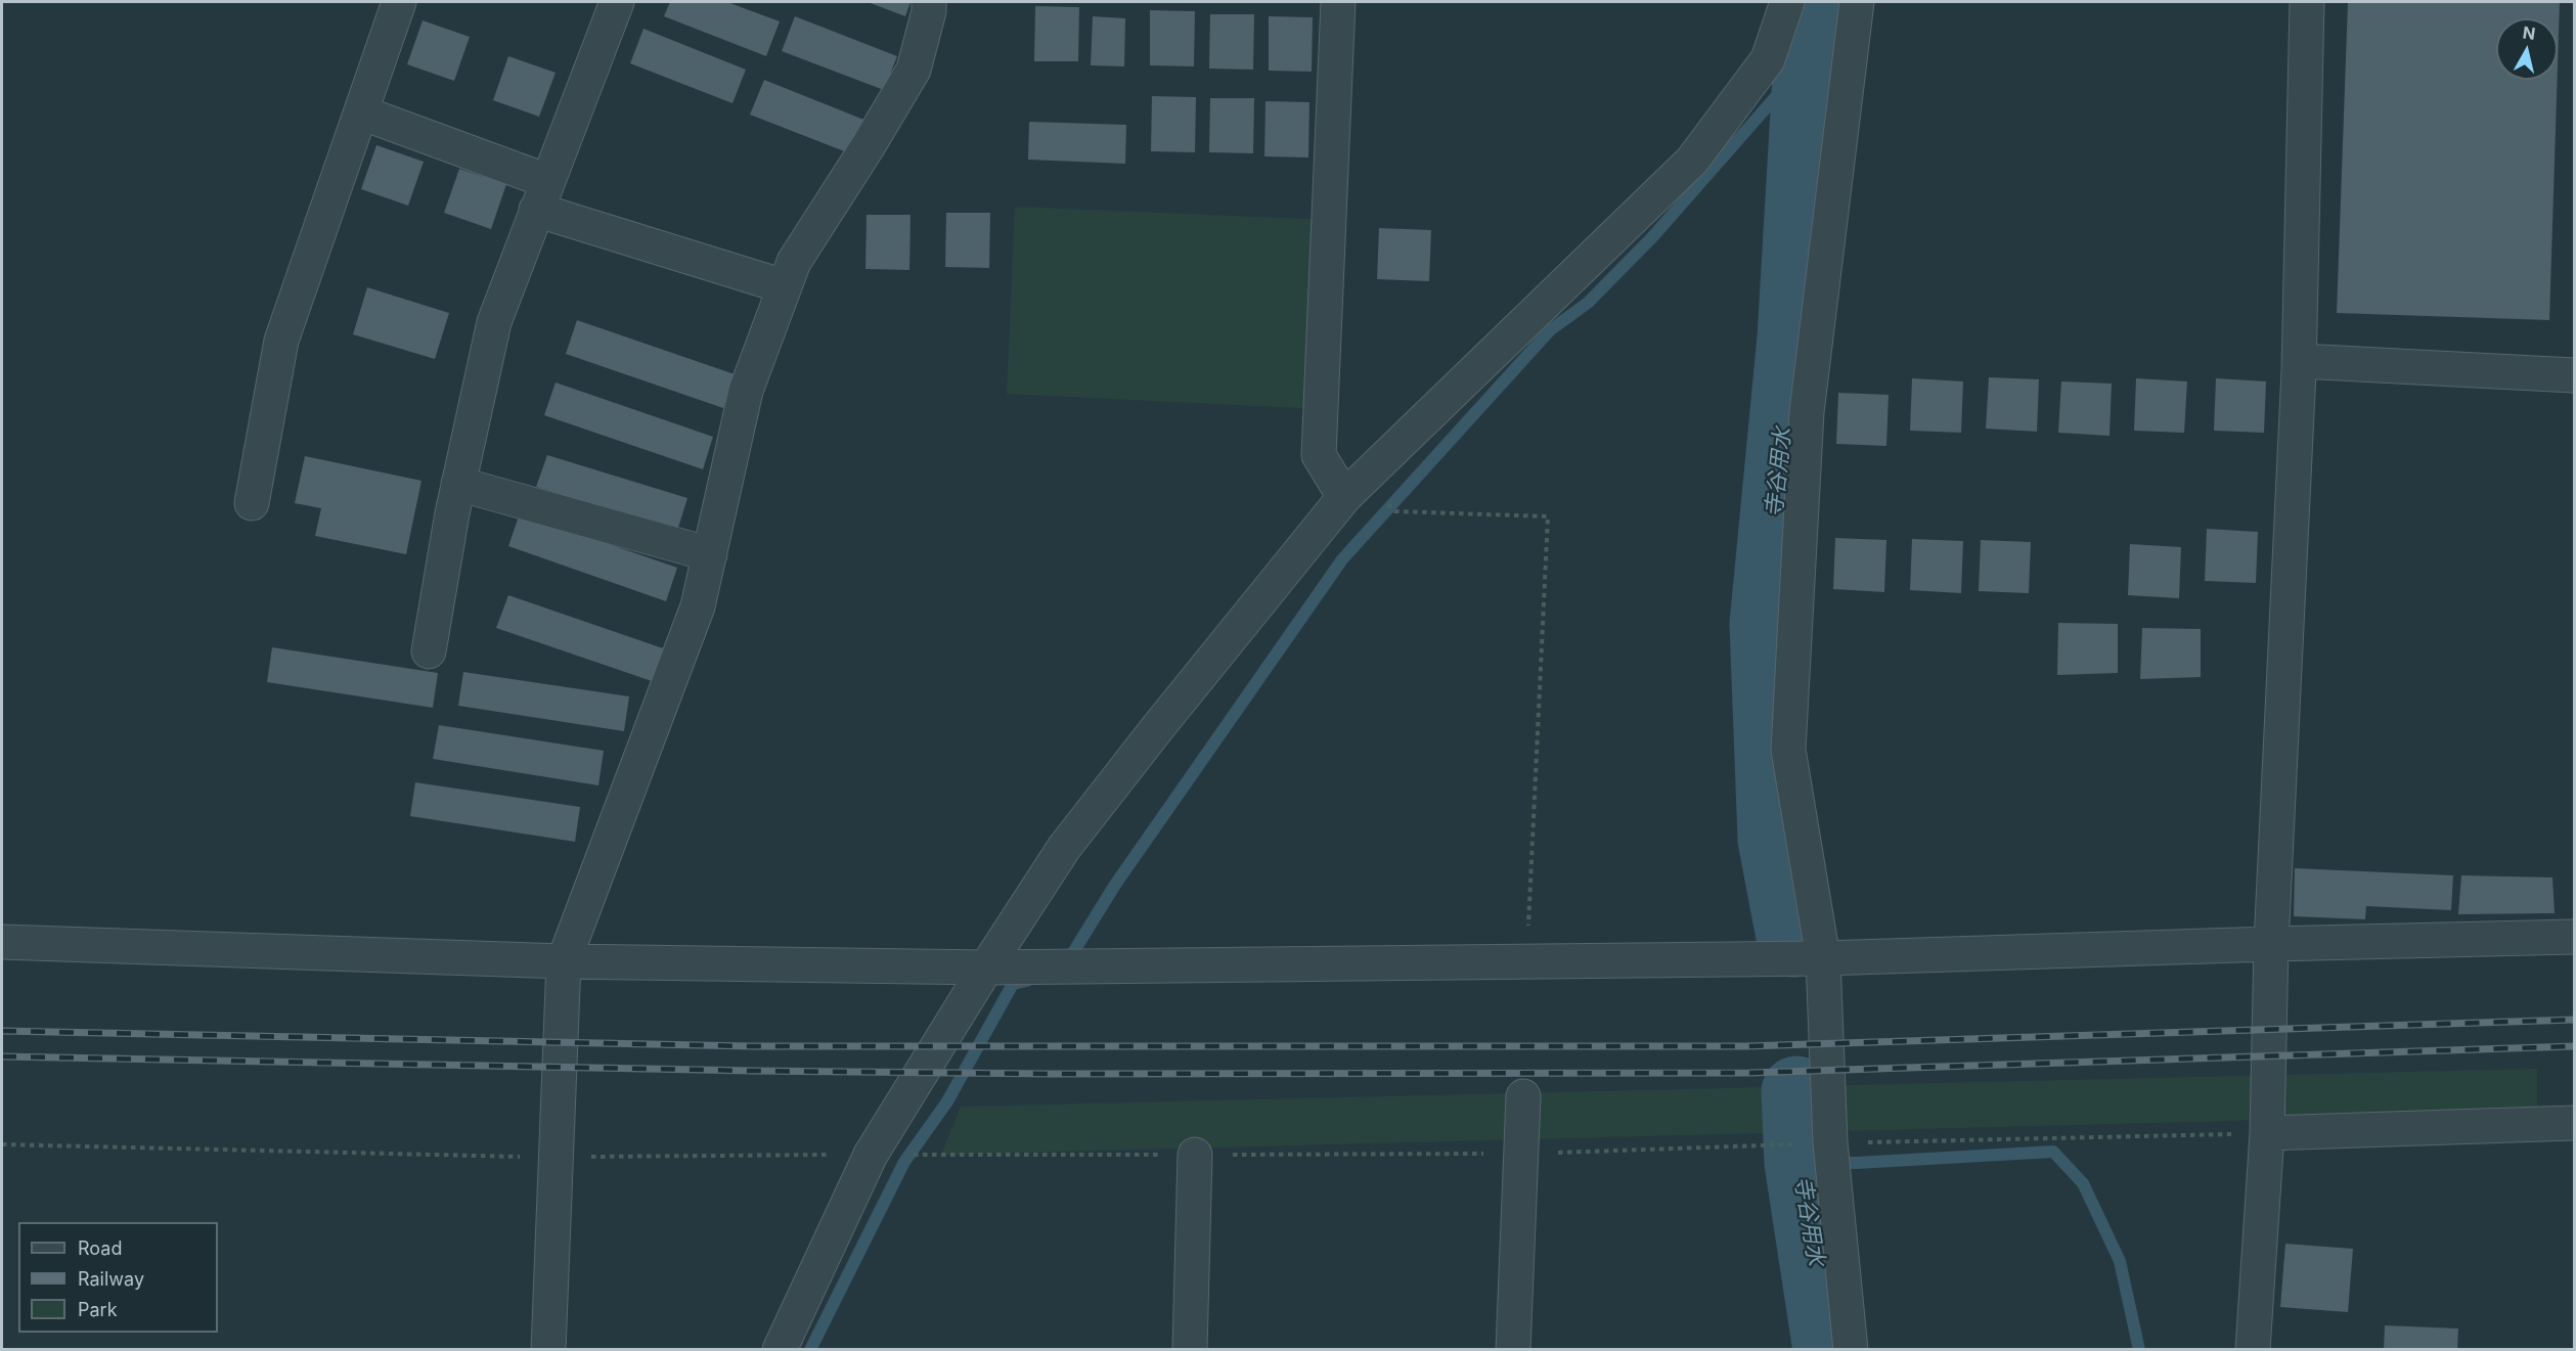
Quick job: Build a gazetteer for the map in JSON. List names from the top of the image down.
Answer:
{
  "water": ["寺谷用水"],
  "legend": ["Road", "Railway", "Park"],
  "north": "top"
}
